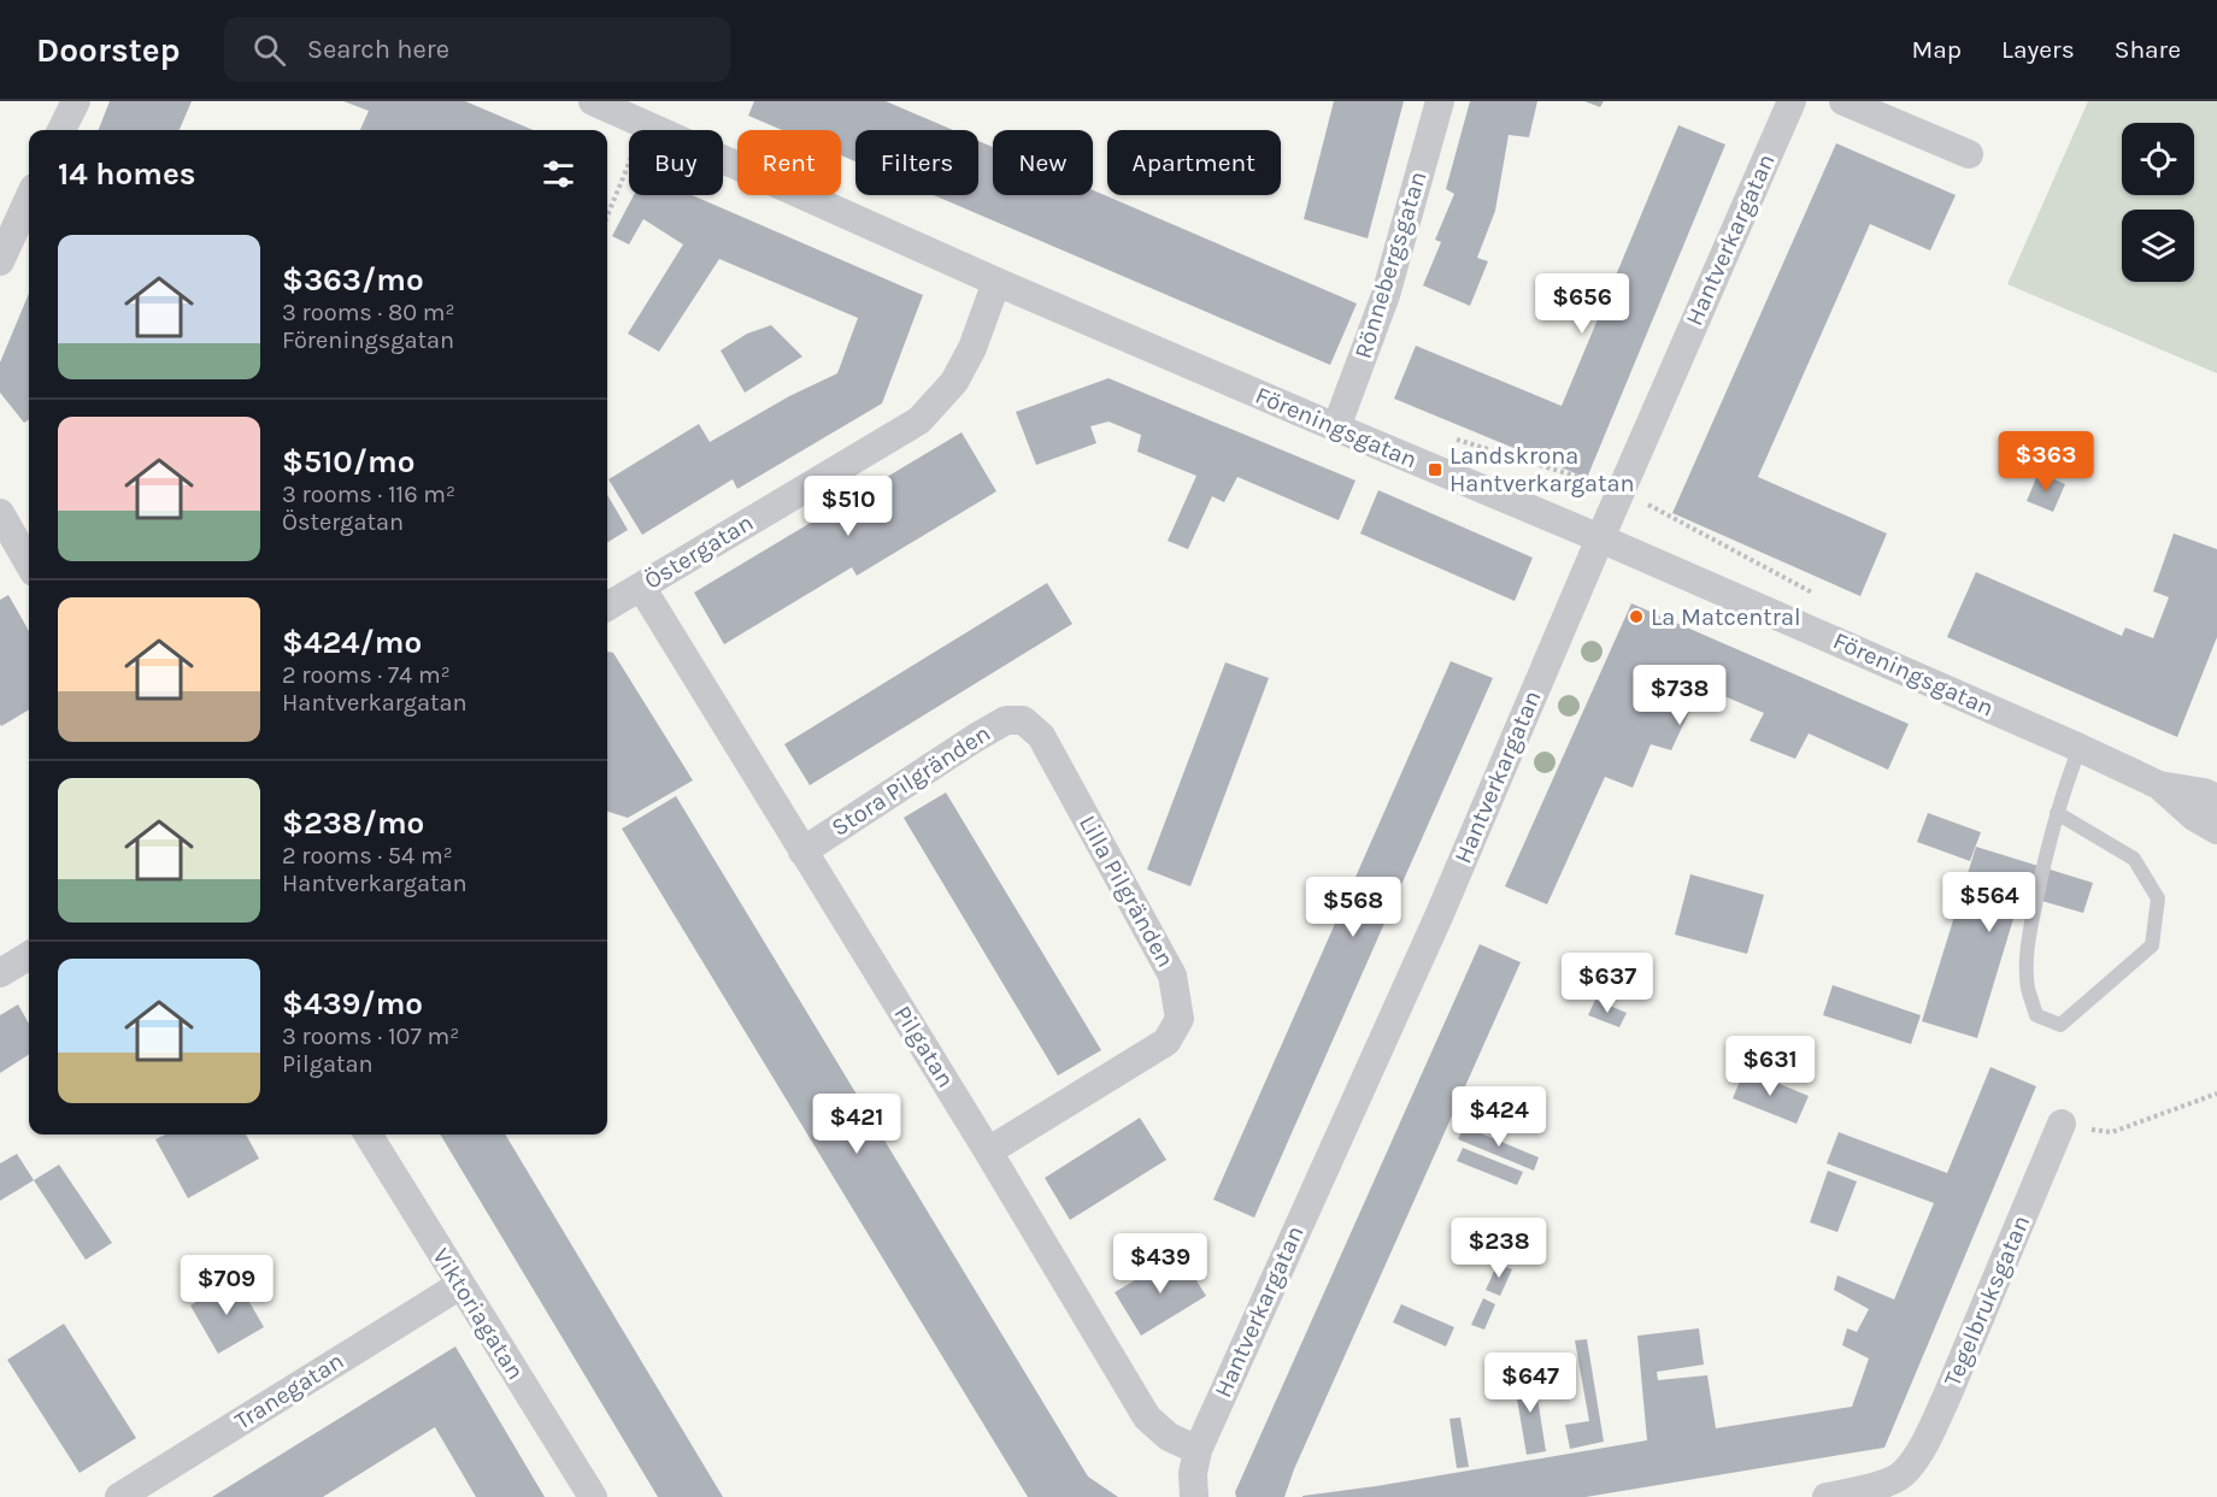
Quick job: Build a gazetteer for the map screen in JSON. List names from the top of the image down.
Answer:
{
  "streets": {
    "street": [
      "Hantverkargatan",
      "Rönnebergsgatan",
      "Föreningsgatan",
      "Östergatan",
      "Stora Pilgränden",
      "Lilla Pilgränden",
      "Pilgatan",
      "Tegelbruksgatan",
      "Viktoriagatan",
      "Tranegatan"
    ]
  },
  "crossings": [
    ["Hantverkargatan", "Föreningsgatan"],
    ["Hantverkargatan", "Pilgatan"],
    ["Rönnebergsgatan", "Föreningsgatan"],
    ["Föreningsgatan", "Östergatan"],
    ["Östergatan", "Pilgatan"],
    ["Stora Pilgränden", "Lilla Pilgränden"],
    ["Stora Pilgränden", "Pilgatan"],
    ["Lilla Pilgränden", "Pilgatan"],
    ["Viktoriagatan", "Tranegatan"]
  ],
  "places": {
    "transit": ["Landskrona Hantverkargatan"],
    "other": ["La Matcentral"]
  },
  "page": {
    "header": "Doorstep",
    "search": "Search here",
    "nav": ["Map", "Layers", "Share"],
    "chip": [
      "Buy",
      "Rent",
      "Filters",
      "New",
      "Apartment"
    ],
    "heading": "14 homes",
    "list": [
      {
        "name": "$363/mo",
        "note": "3 rooms · 80 m² · Föreningsgatan"
      },
      {
        "name": "$510/mo",
        "note": "3 rooms · 116 m² · Östergatan"
      },
      {
        "name": "$424/mo",
        "note": "2 rooms · 74 m² · Hantverkargatan"
      },
      {
        "name": "$238/mo",
        "note": "2 rooms · 54 m² · Hantverkargatan"
      },
      {
        "name": "$439/mo",
        "note": "3 rooms · 107 m² · Pilgatan"
      }
    ],
    "price": [
      "$656",
      "$363",
      "$510",
      "$738",
      "$564",
      "$568",
      "$637",
      "$631",
      "$424",
      "$421",
      "$238",
      "$439",
      "$709",
      "$647"
    ]
  }
}
